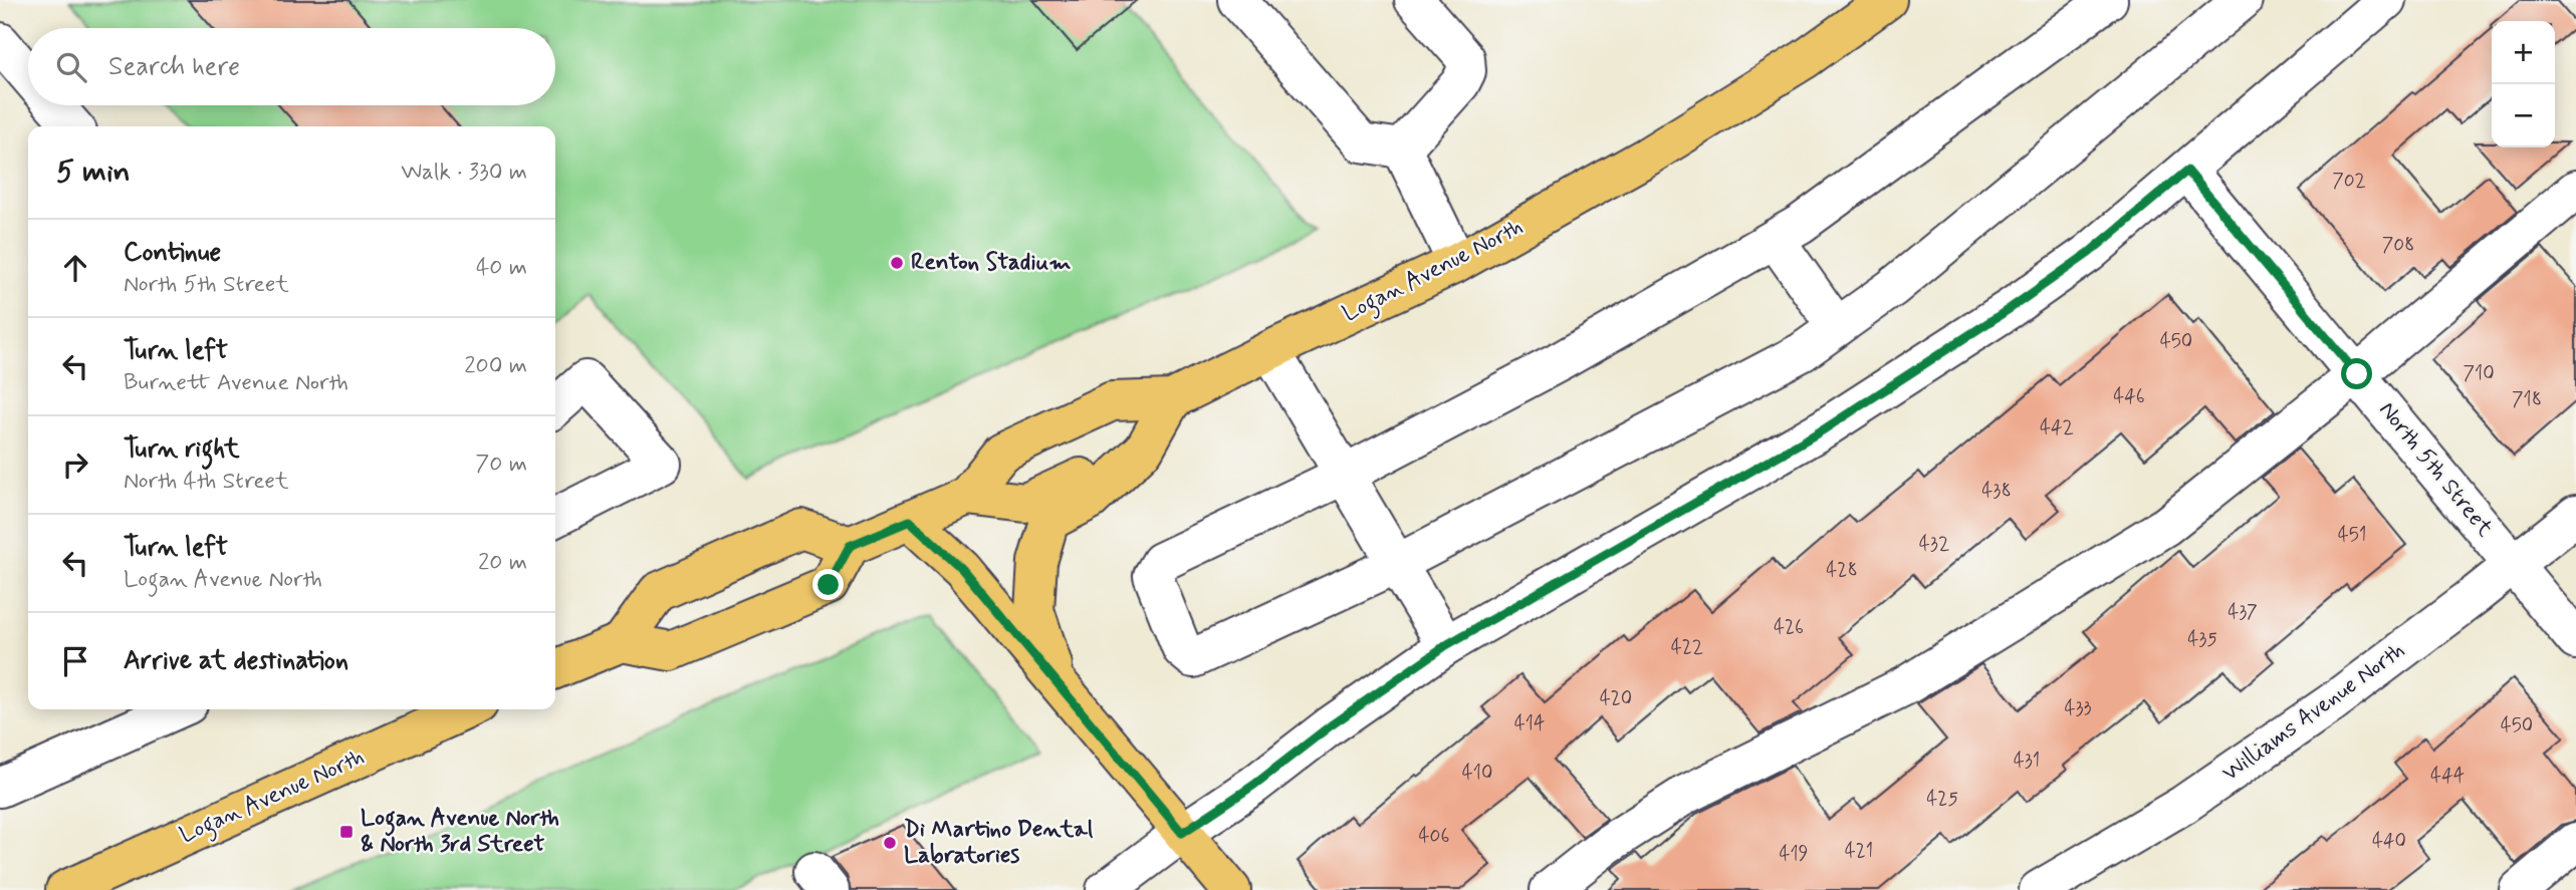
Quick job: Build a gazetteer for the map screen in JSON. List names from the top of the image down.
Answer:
{
  "streets": {
    "main road": ["Logan Avenue North"],
    "street": ["North 5th Street", "Williams Avenue North"]
  },
  "crossings": [
    ["North 5th Street", "Williams Avenue North"]
  ],
  "places": {
    "other": ["Renton Stadium", "Di Martino Dental Labratories"],
    "transit": ["Logan Avenue North & North 3rd Street"]
  },
  "house_numbers": [
    "702",
    "708",
    "450",
    "710",
    "446",
    "718",
    "442",
    "438",
    "451",
    "432",
    "428",
    "437",
    "426",
    "435",
    "422",
    "420",
    "433",
    "414",
    "450",
    "431",
    "410",
    "444",
    "425",
    "406",
    "440",
    "421",
    "419"
  ],
  "page": {
    "map_buttons": ["+", "−"],
    "search": "Search here",
    "heading": ["5 min", "Walk · 330 m"],
    "list": [
      ["Continue", "North 5th Street", "40 m"],
      ["Turn left", "Burnett Avenue North", "200 m"],
      ["Turn right", "North 4th Street", "70 m"],
      ["Turn left", "Logan Avenue North", "20 m"],
      "Arrive at destination"
    ]
  }
}
